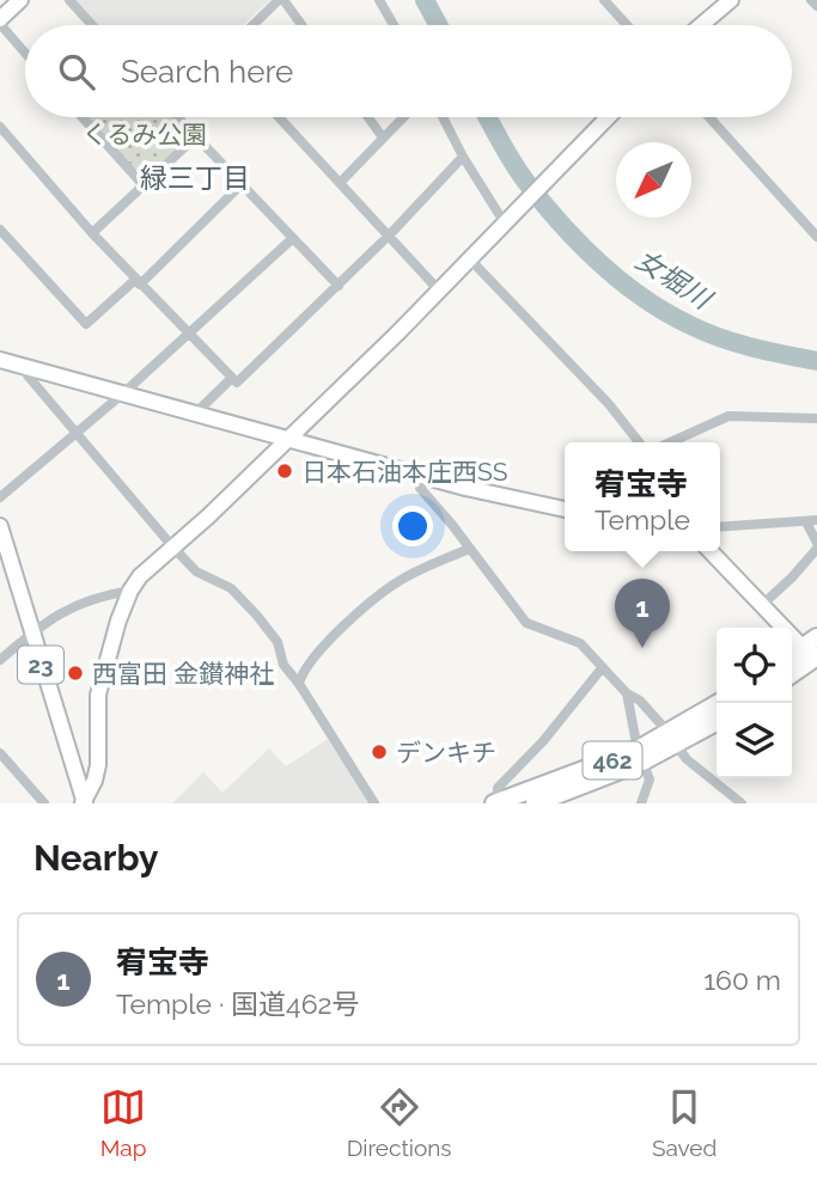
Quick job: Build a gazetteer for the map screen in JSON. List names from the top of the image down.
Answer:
{
  "streets": {
    "highway": ["462"],
    "street": ["23"]
  },
  "districts": ["緑三丁目"],
  "water": ["女堀川"],
  "parks": ["くるみ公園"],
  "places": ["日本石油本庄西SS", "西富田 金鑚神社", "デンキチ"],
  "north": "bottom left",
  "page": {
    "search": "Search here",
    "popup": ["宥宝寺", "Temple"],
    "pins": "1",
    "heading": "Nearby",
    "list": [
      {
        "mark": "1",
        "name": "宥宝寺",
        "note": "Temple · 国道462号",
        "value": "160 m"
      }
    ],
    "nav": ["Map", "Directions", "Saved"]
  }
}
